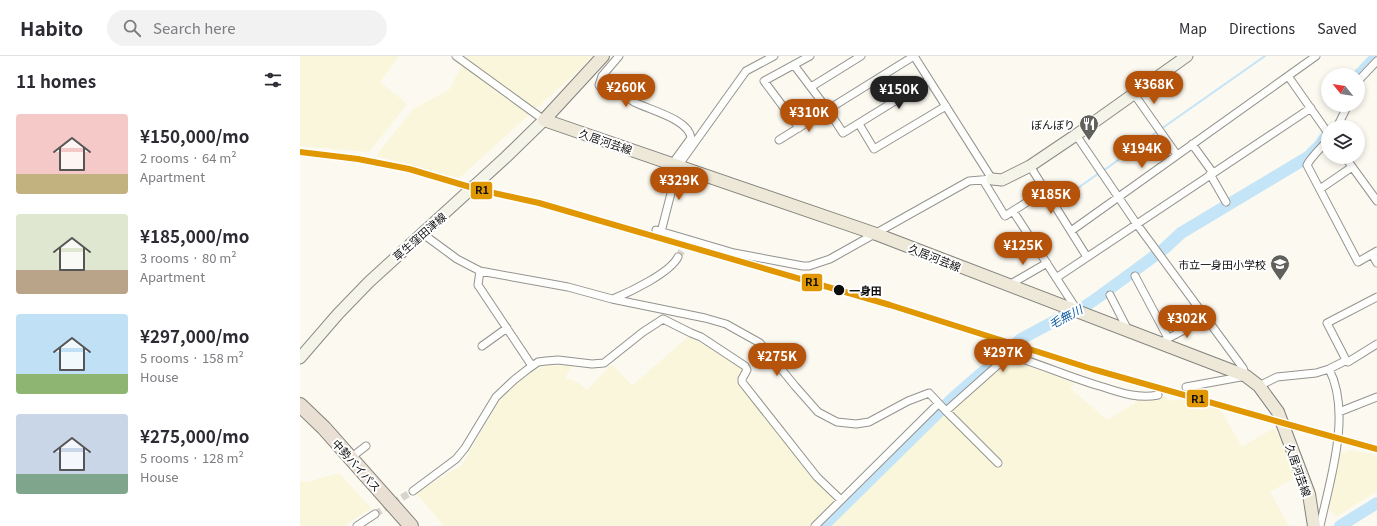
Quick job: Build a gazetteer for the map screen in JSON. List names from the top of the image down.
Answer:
{
  "streets": {
    "highway": ["中勢バイパス"],
    "main road": ["久居河芸線", "草生窪田津線"]
  },
  "crossings": [
    ["久居河芸線", "草生窪田津線"]
  ],
  "water": ["毛無川"],
  "places": {
    "restaurant": ["ぼんぼり"],
    "school or university": ["市立一身田小学校"],
    "other": ["一身田"]
  },
  "lines": ["transit line R1"],
  "north": "top left",
  "page": {
    "header": "Habito",
    "search": "Search here",
    "nav": ["Map", "Directions", "Saved"],
    "heading": "11 homes",
    "price": [
      "¥368K",
      "¥260K",
      "¥150K",
      "¥310K",
      "¥194K",
      "¥329K",
      "¥185K",
      "¥125K",
      "¥302K",
      "¥297K",
      "¥275K"
    ],
    "list": [
      {
        "name": "¥150,000/mo",
        "note": "2 rooms · 64 m² · Apartment"
      },
      {
        "name": "¥185,000/mo",
        "note": "3 rooms · 80 m² · Apartment"
      },
      {
        "name": "¥297,000/mo",
        "note": "5 rooms · 158 m² · House"
      },
      {
        "name": "¥275,000/mo",
        "note": "5 rooms · 128 m² · House"
      }
    ]
  }
}
